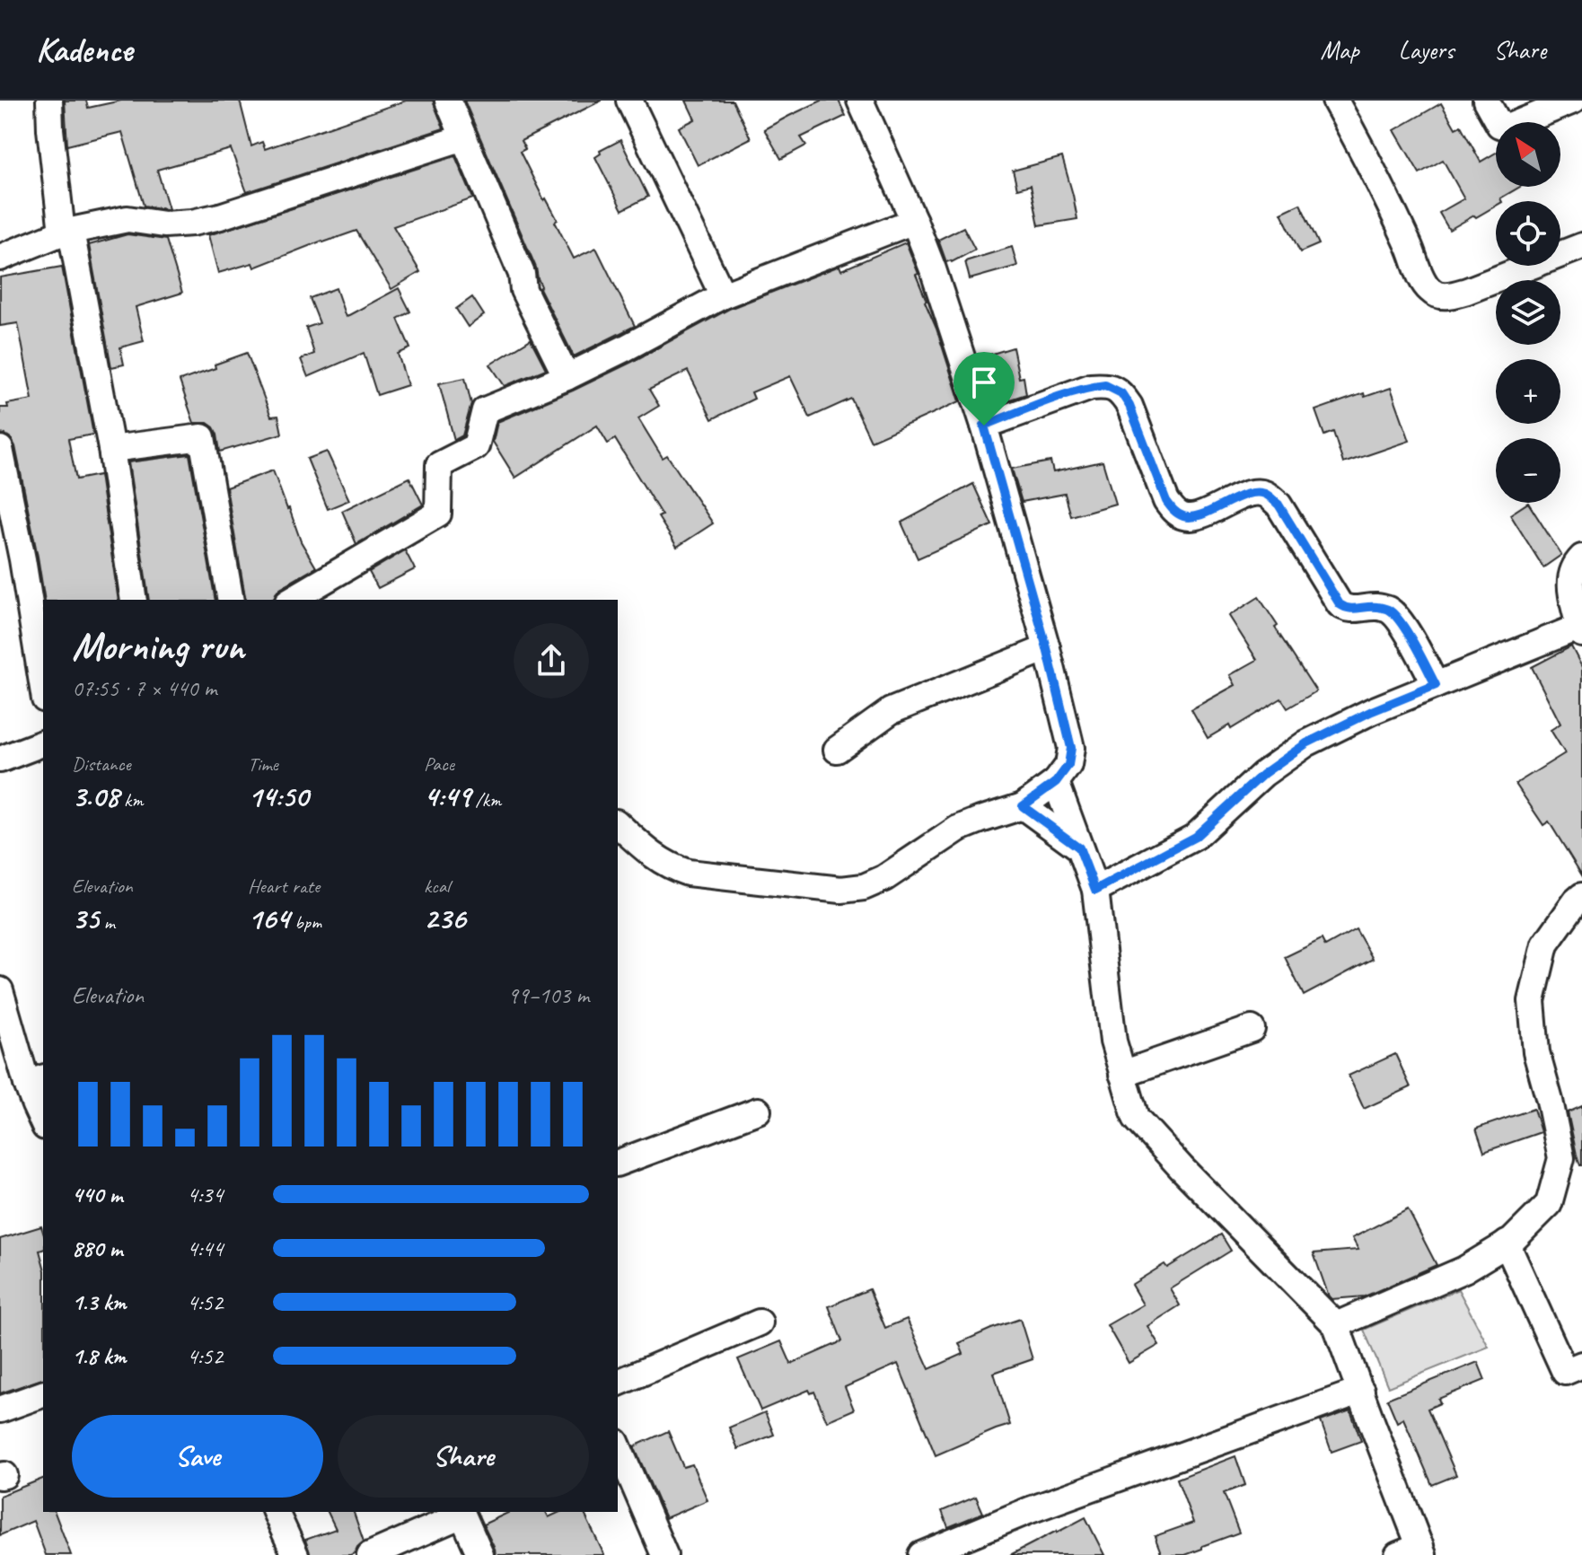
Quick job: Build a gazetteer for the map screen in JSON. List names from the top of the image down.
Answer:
{
  "north": "top left",
  "page": {
    "header": "Kadence",
    "nav": ["Map", "Layers", "Share"],
    "map_buttons": ["+", "−"],
    "heading": ["Morning run", "07:55 · 7 × 440 m"],
    "stats": [
      ["Distance", "3.08 km"],
      ["Time", "14:50"],
      ["Pace", "4:49 /km"],
      ["Elevation", "35 m"],
      ["Heart rate", "164 bpm"],
      ["kcal", "236"]
    ],
    "chart": ["Elevation", "99–103 m"],
    "list": [
      {
        "name": "440 m",
        "note": "4:34"
      },
      {
        "name": "880 m",
        "note": "4:44"
      },
      {
        "name": "1.3 km",
        "note": "4:52"
      },
      {
        "name": "1.8 km",
        "note": "4:52"
      }
    ],
    "buttons": ["Save", "Share"]
  }
}
